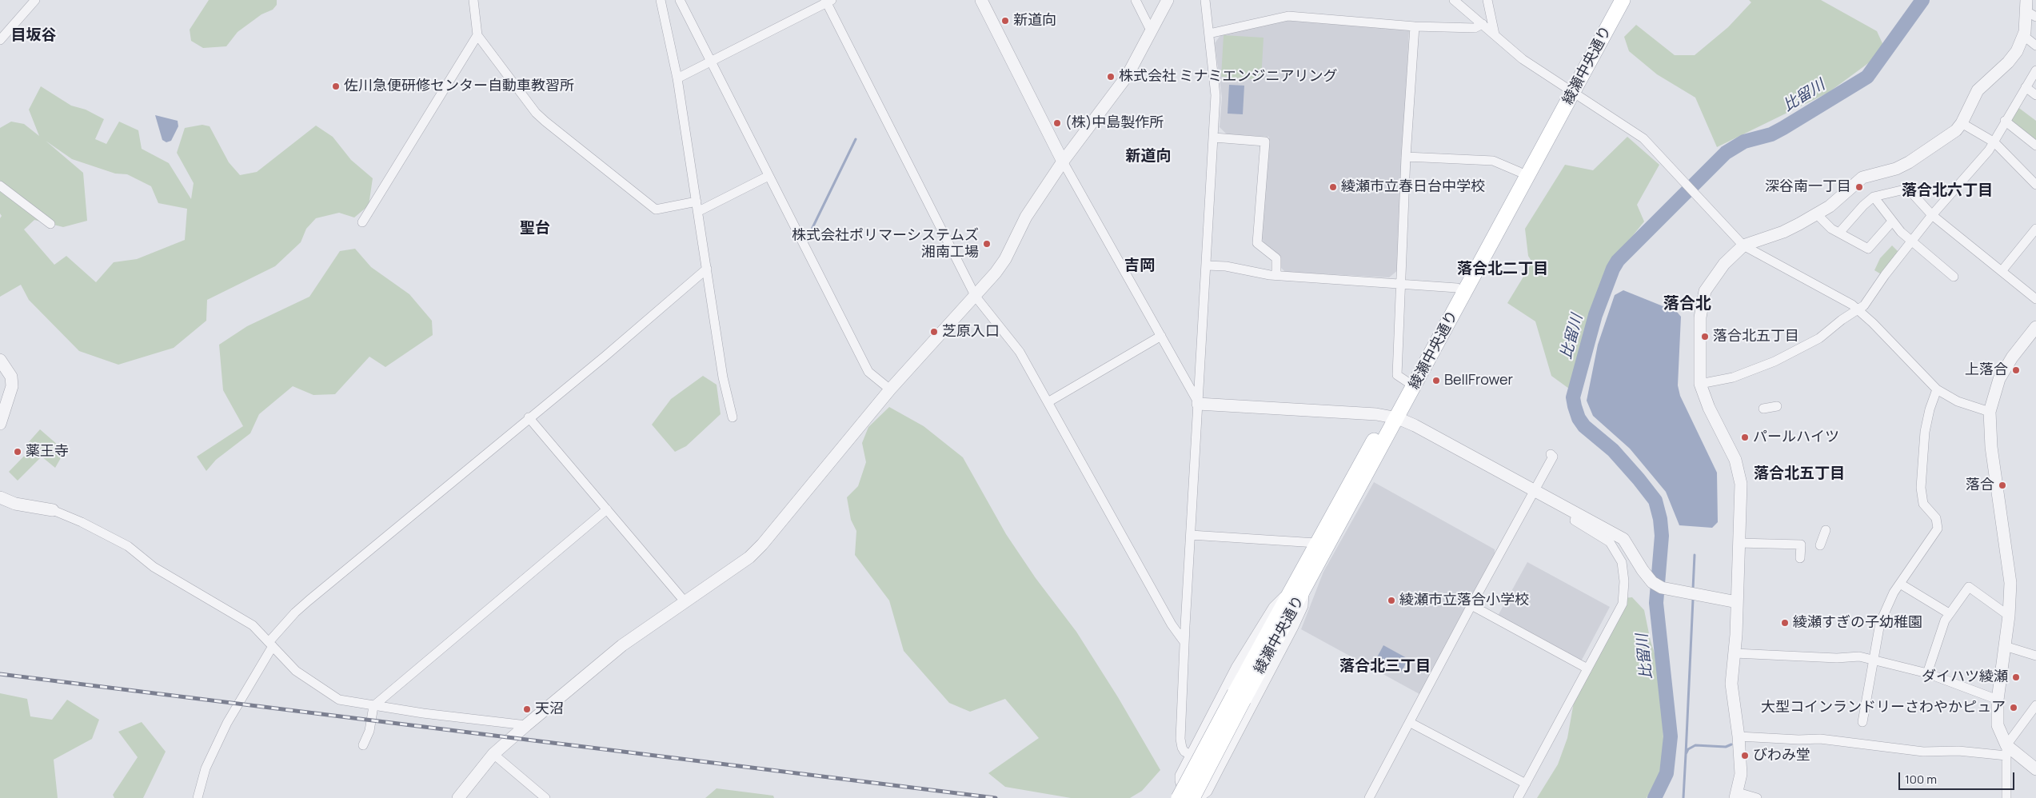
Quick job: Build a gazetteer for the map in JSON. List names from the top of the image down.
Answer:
{
  "streets": {
    "main road": ["綾瀬中央通り"]
  },
  "districts": [
    "目坂谷",
    "新道向",
    "落合北六丁目",
    "聖台",
    "吉岡",
    "落合北二丁目",
    "落合北",
    "落合北五丁目",
    "落合北三丁目"
  ],
  "water": ["比留川"],
  "places": [
    "新道向",
    "株式会社 ミナミエンジニアリング",
    "佐川急便研修センター自動車教習所",
    "(株)中島製作所",
    "綾瀬市立春日台中学校",
    "深谷南一丁目",
    "株式会社ポリマーシステムズ 湘南工場",
    "芝原入口",
    "落合北五丁目",
    "上落合",
    "BellFrower",
    "パールハイツ",
    "薬王寺",
    "落合",
    "綾瀬市立落合小学校",
    "綾瀬すぎの子幼稚園",
    "ダイハツ綾瀬",
    "大型コインランドリーさわやかピュア",
    "天沼",
    "びわみ堂"
  ],
  "scale_bar": "100 m"
}
